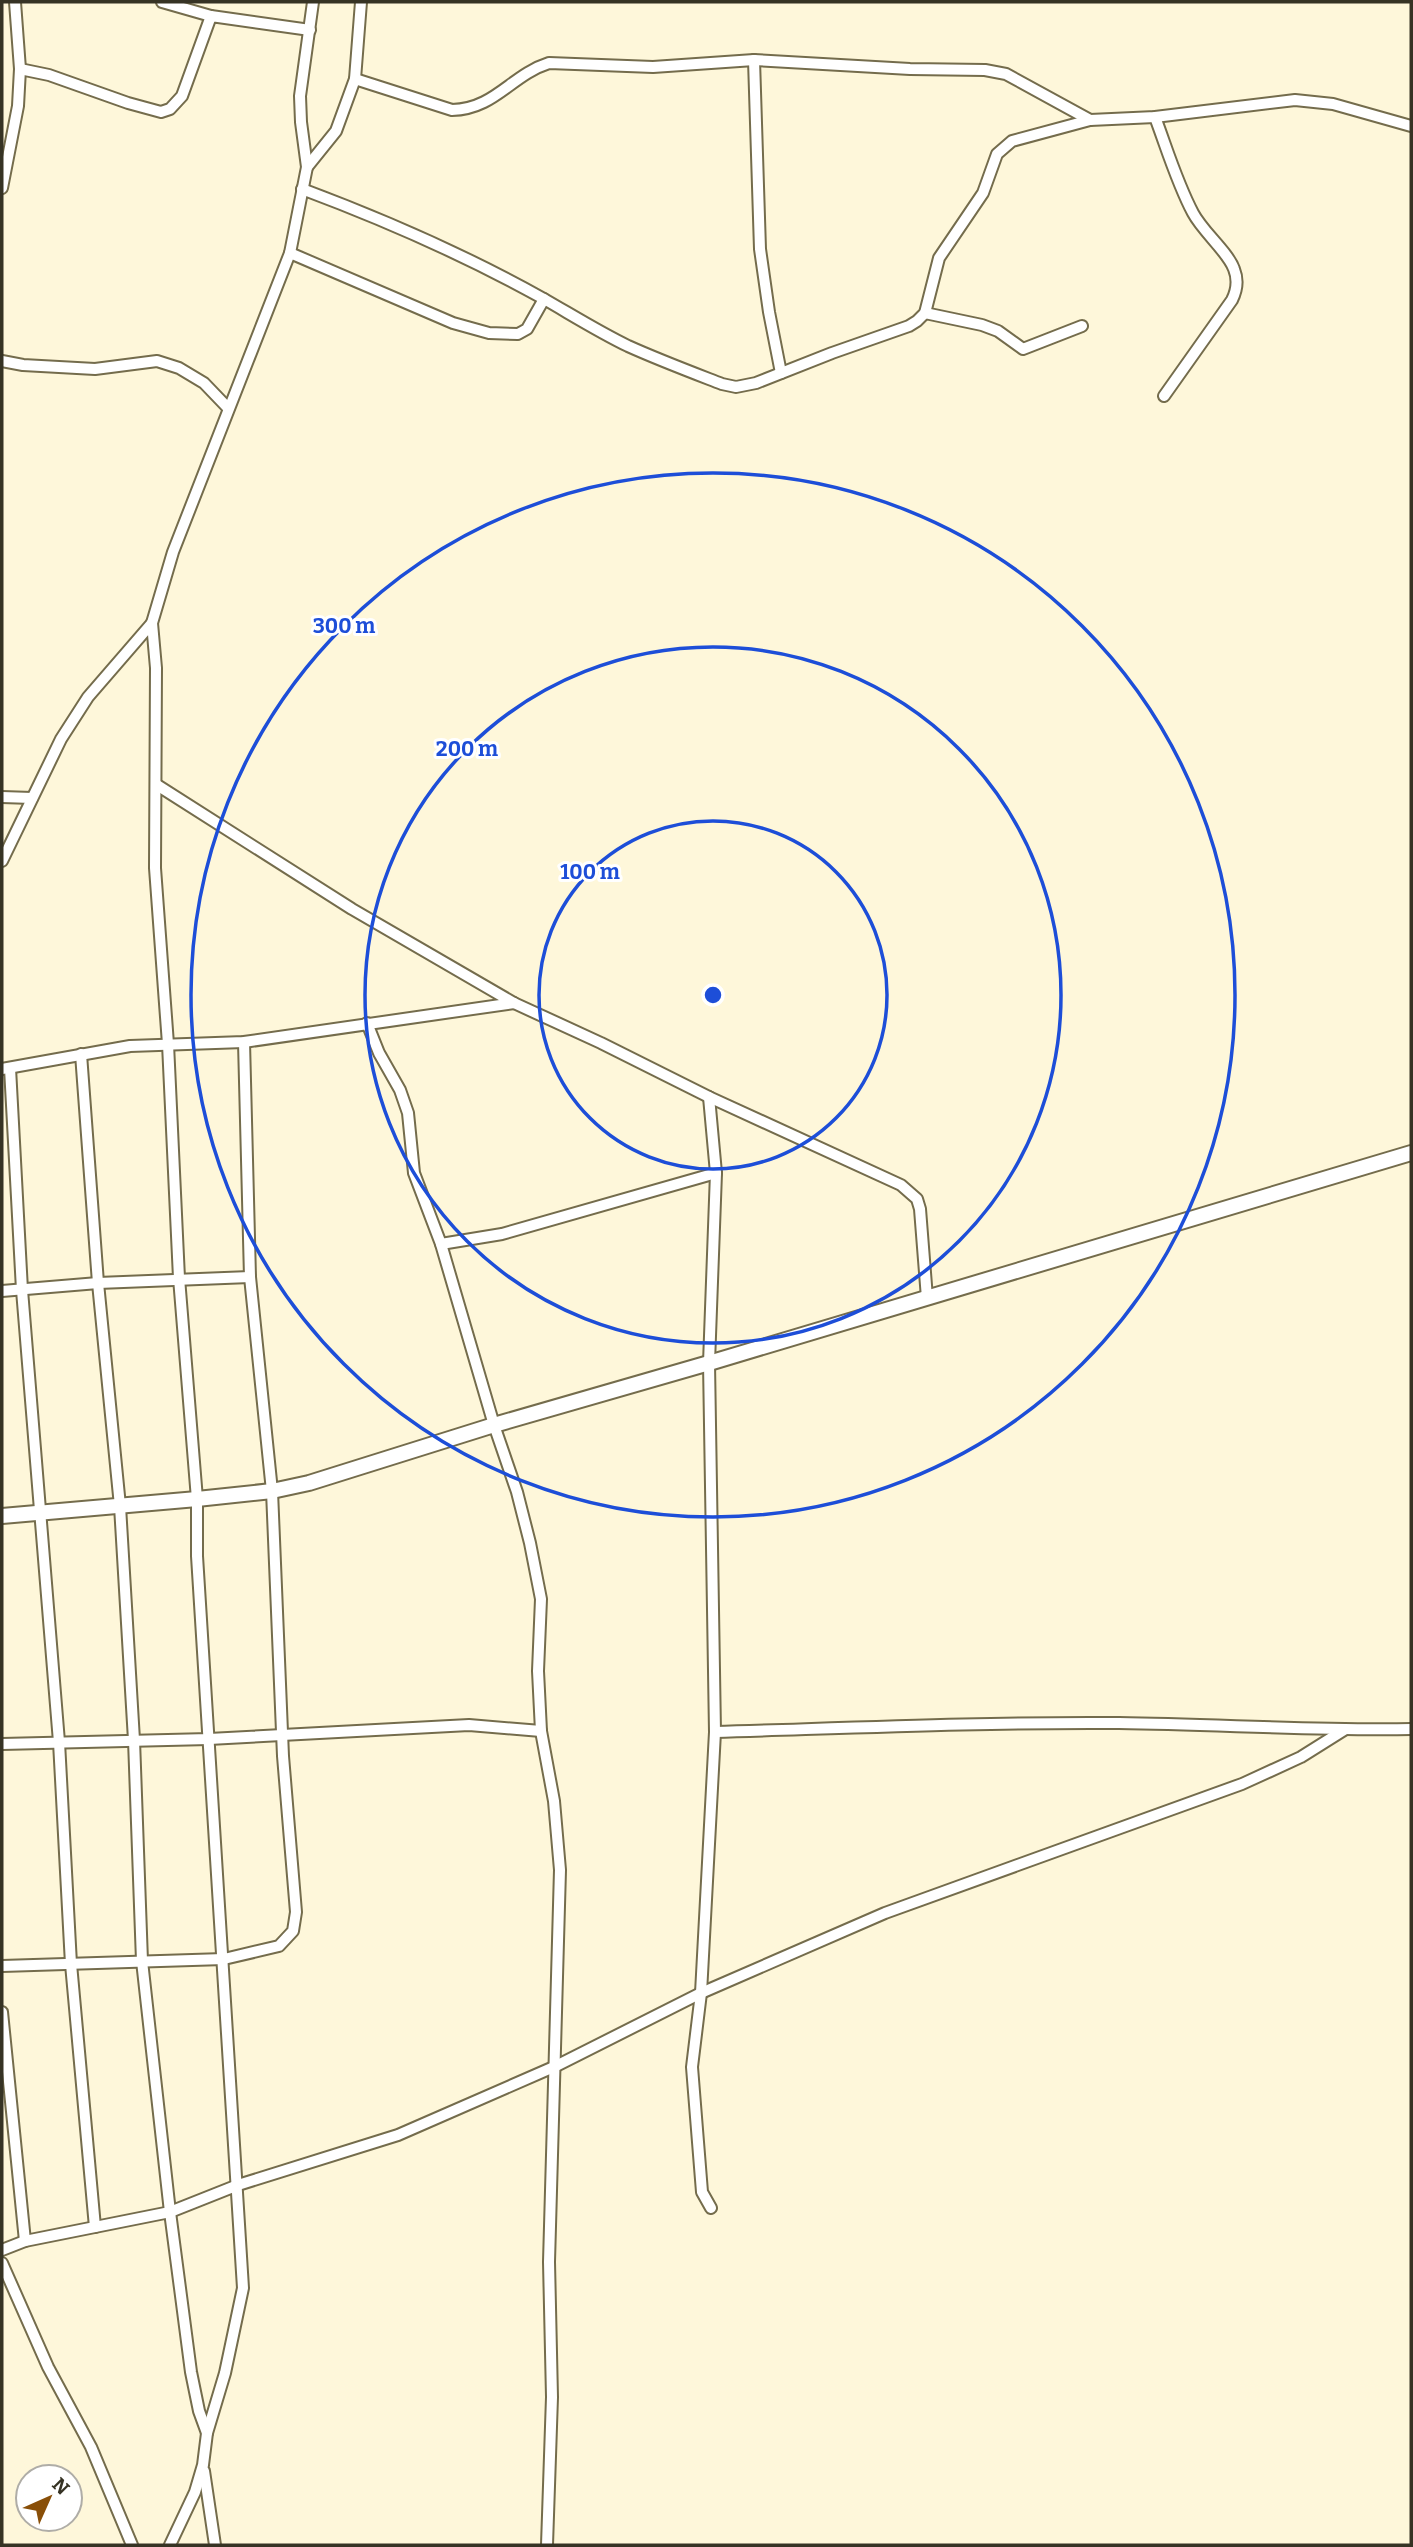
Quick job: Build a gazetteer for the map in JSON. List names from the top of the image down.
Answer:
{
  "north": "top right",
  "rings": ["300 m", "200 m", "100 m"]
}
